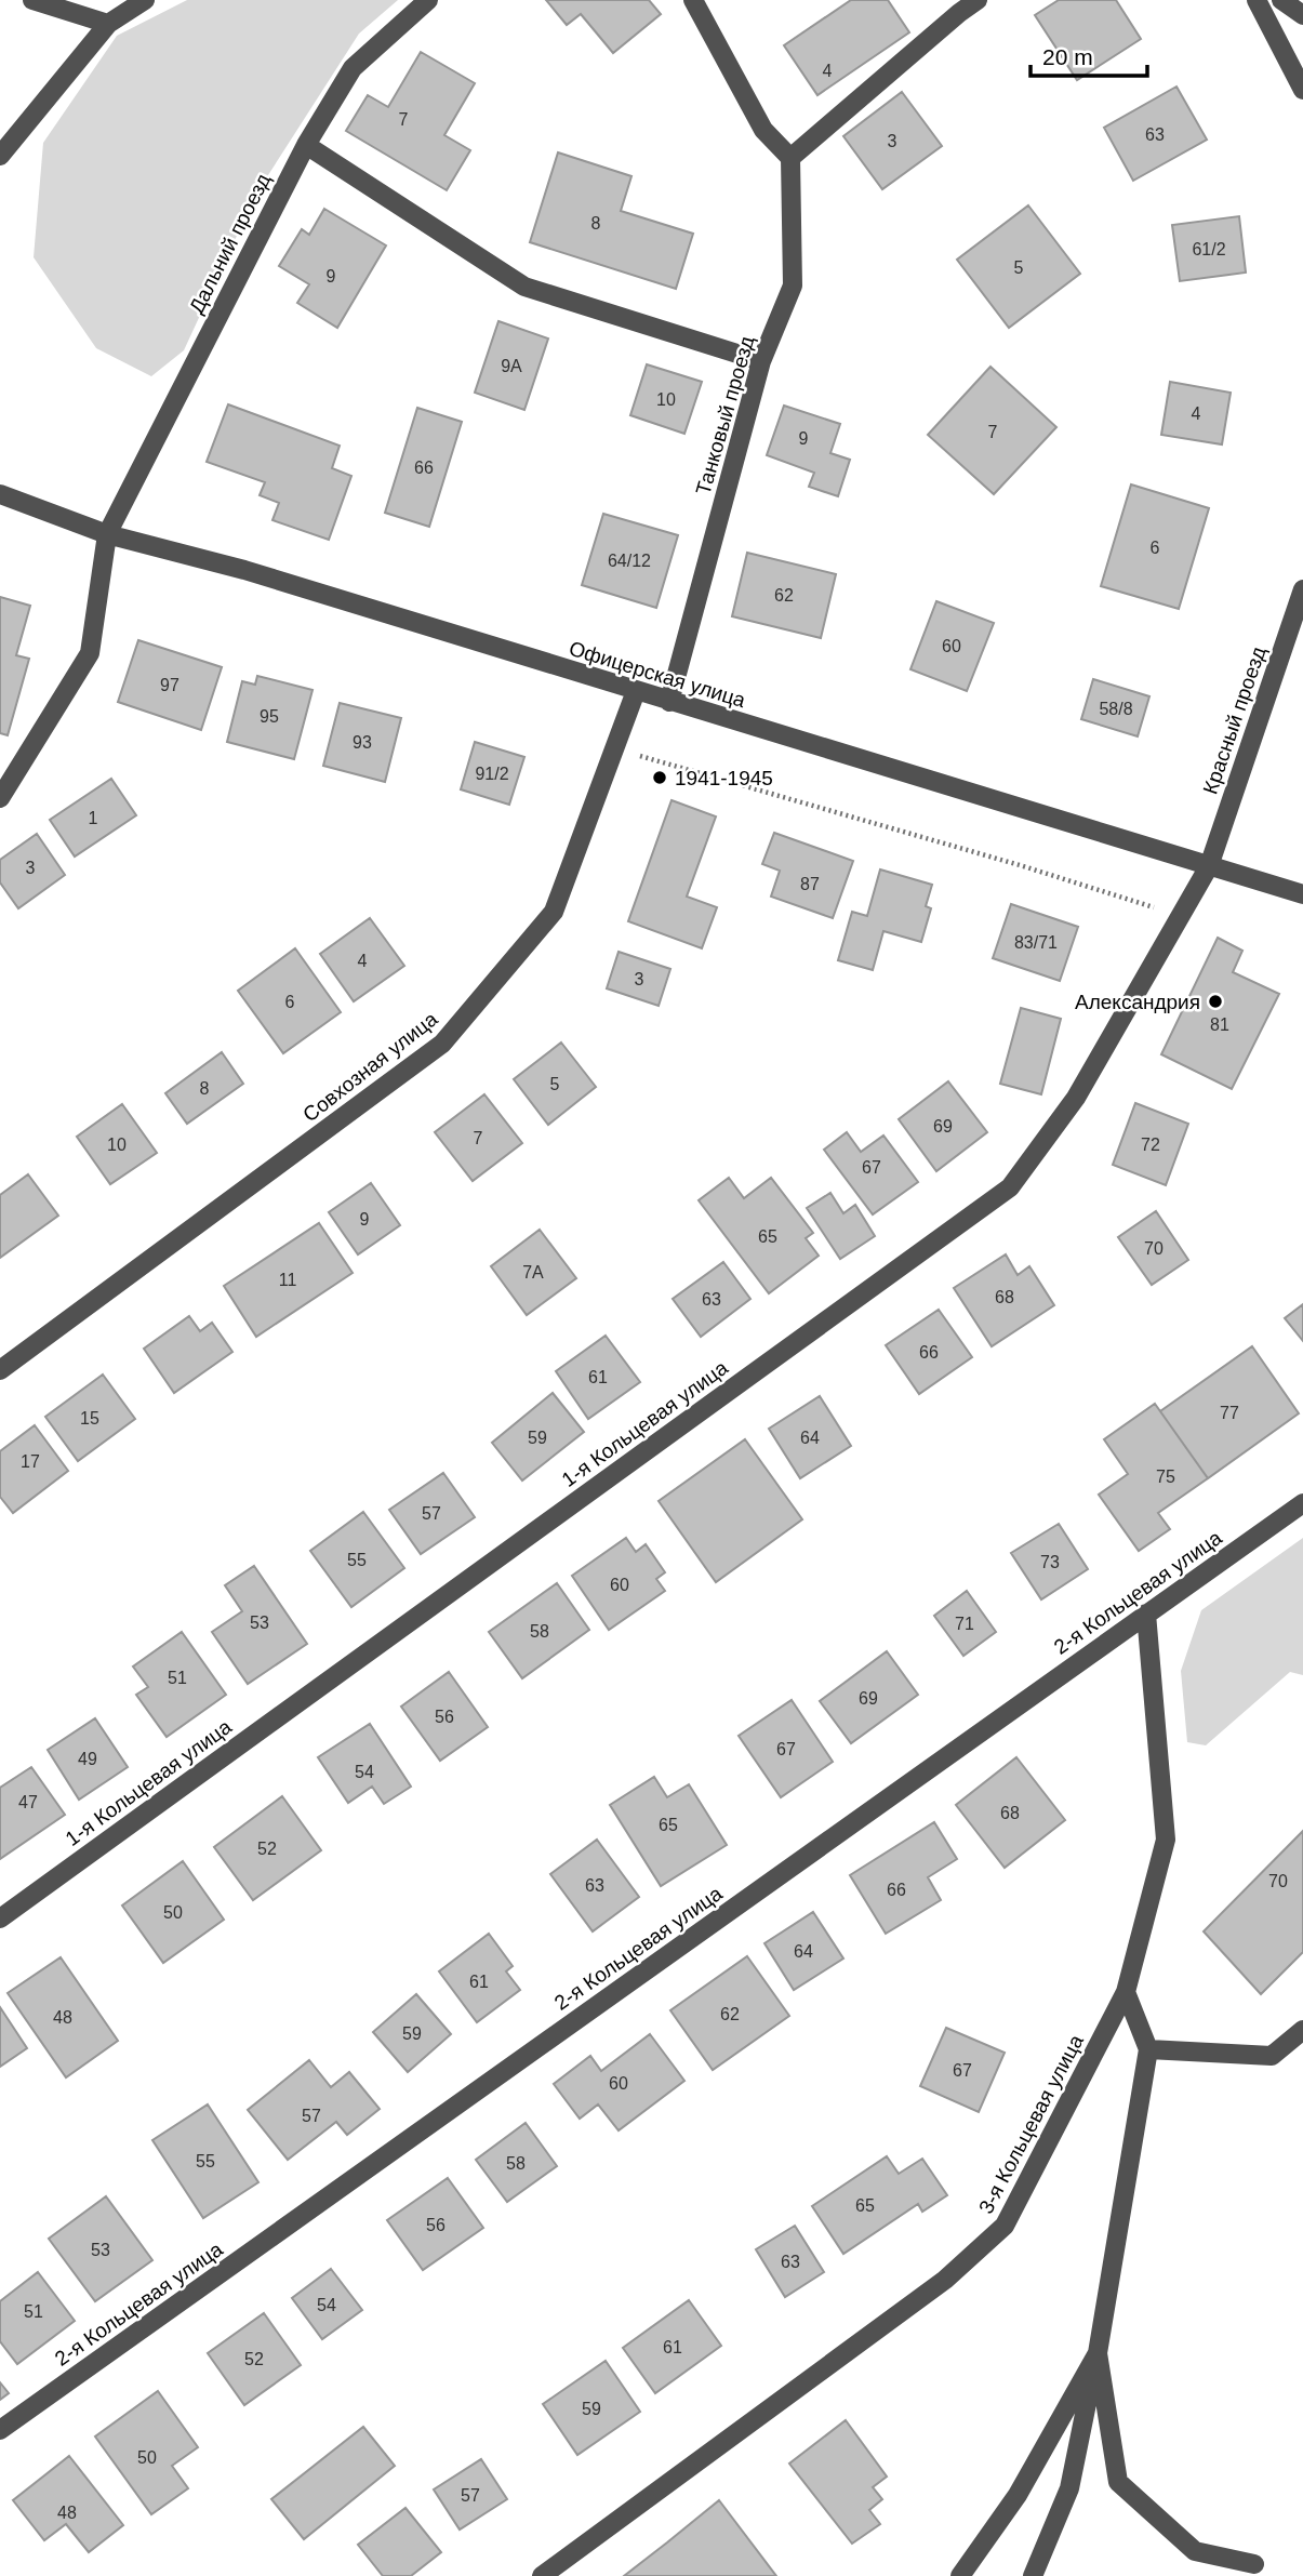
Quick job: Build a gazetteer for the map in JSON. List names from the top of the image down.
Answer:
{
  "streets": {
    "street": [
      "Дальний проезд",
      "Танковый проезд",
      "Офицерская улица",
      "Красный проезд",
      "Совхозная улица",
      "1-я Кольцевая улица",
      "2-я Кольцевая улица",
      "3-я Кольцевая улица"
    ]
  },
  "crossings": [
    ["Дальний проезд", "Офицерская улица"],
    ["Танковый проезд", "Офицерская улица"],
    ["Офицерская улица", "Красный проезд"],
    ["Офицерская улица", "Совхозная улица"],
    ["Офицерская улица", "1-я Кольцевая улица"],
    ["Красный проезд", "1-я Кольцевая улица"],
    ["2-я Кольцевая улица", "3-я Кольцевая улица"]
  ],
  "places": ["1941-1945", "Александрия"],
  "house_numbers": [
    "4",
    "7",
    "63",
    "3",
    "8",
    "61/2",
    "5",
    "9",
    "9А",
    "10",
    "4",
    "7",
    "9",
    "66",
    "6",
    "64/12",
    "62",
    "60",
    "97",
    "58/8",
    "95",
    "93",
    "91/2",
    "1",
    "3",
    "87",
    "83/71",
    "4",
    "3",
    "6",
    "81",
    "5",
    "8",
    "69",
    "7",
    "10",
    "72",
    "67",
    "9",
    "65",
    "70",
    "7А",
    "11",
    "68",
    "63",
    "66",
    "61",
    "77",
    "15",
    "59",
    "64",
    "17",
    "75",
    "57",
    "55",
    "73",
    "60",
    "53",
    "71",
    "58",
    "51",
    "69",
    "56",
    "67",
    "49",
    "54",
    "47",
    "68",
    "65",
    "52",
    "70",
    "63",
    "66",
    "50",
    "64",
    "61",
    "62",
    "48",
    "59",
    "67",
    "60",
    "57",
    "55",
    "58",
    "65",
    "56",
    "53",
    "63",
    "54",
    "51",
    "61",
    "52",
    "59",
    "50",
    "57",
    "48"
  ],
  "scale_bar": "20 m"
}
